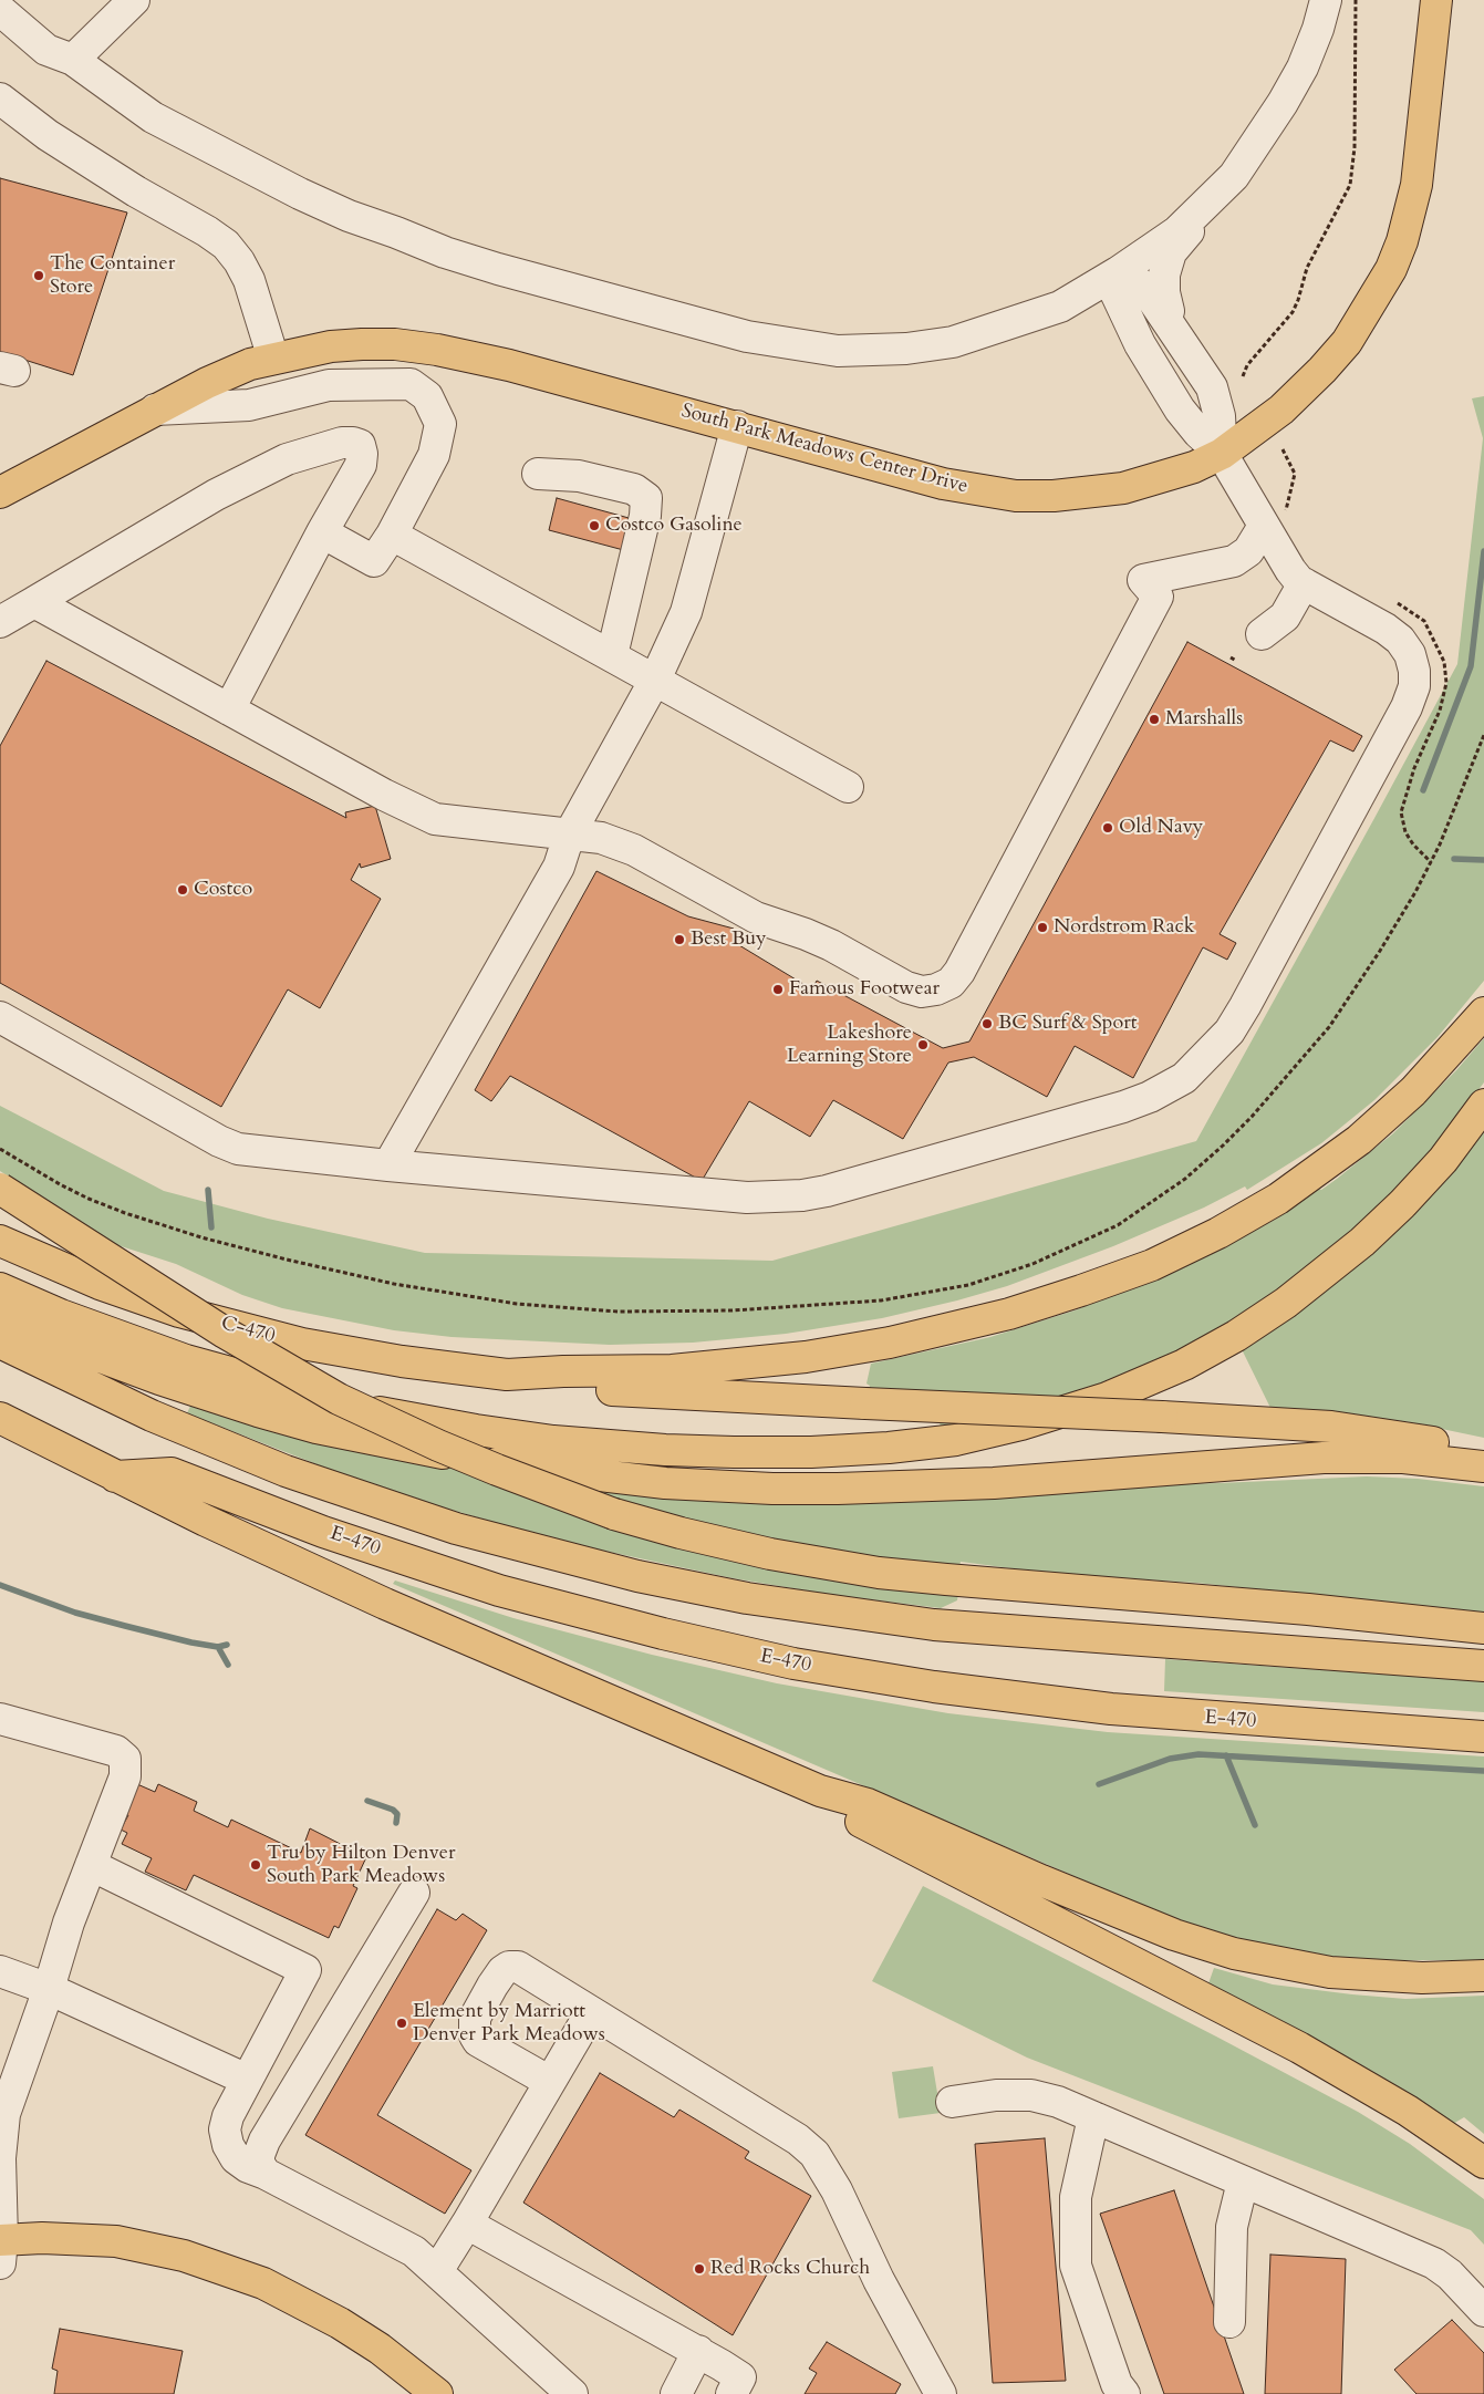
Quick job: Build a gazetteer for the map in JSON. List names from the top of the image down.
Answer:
{
  "streets": {
    "main road": ["South Park Meadows Center Drive", "C-470", "E-470"]
  },
  "places": [
    "The Container Store",
    "Costco Gasoline",
    "Marshalls",
    "Old Navy",
    "Costco",
    "Nordstrom Rack",
    "Best Buy",
    "Famous Footwear",
    "BC Surf & Sport",
    "Lakeshore Learning Store",
    "Tru by Hilton Denver South Park Meadows",
    "Element by Marriott Denver Park Meadows",
    "Red Rocks Church"
  ]
}
